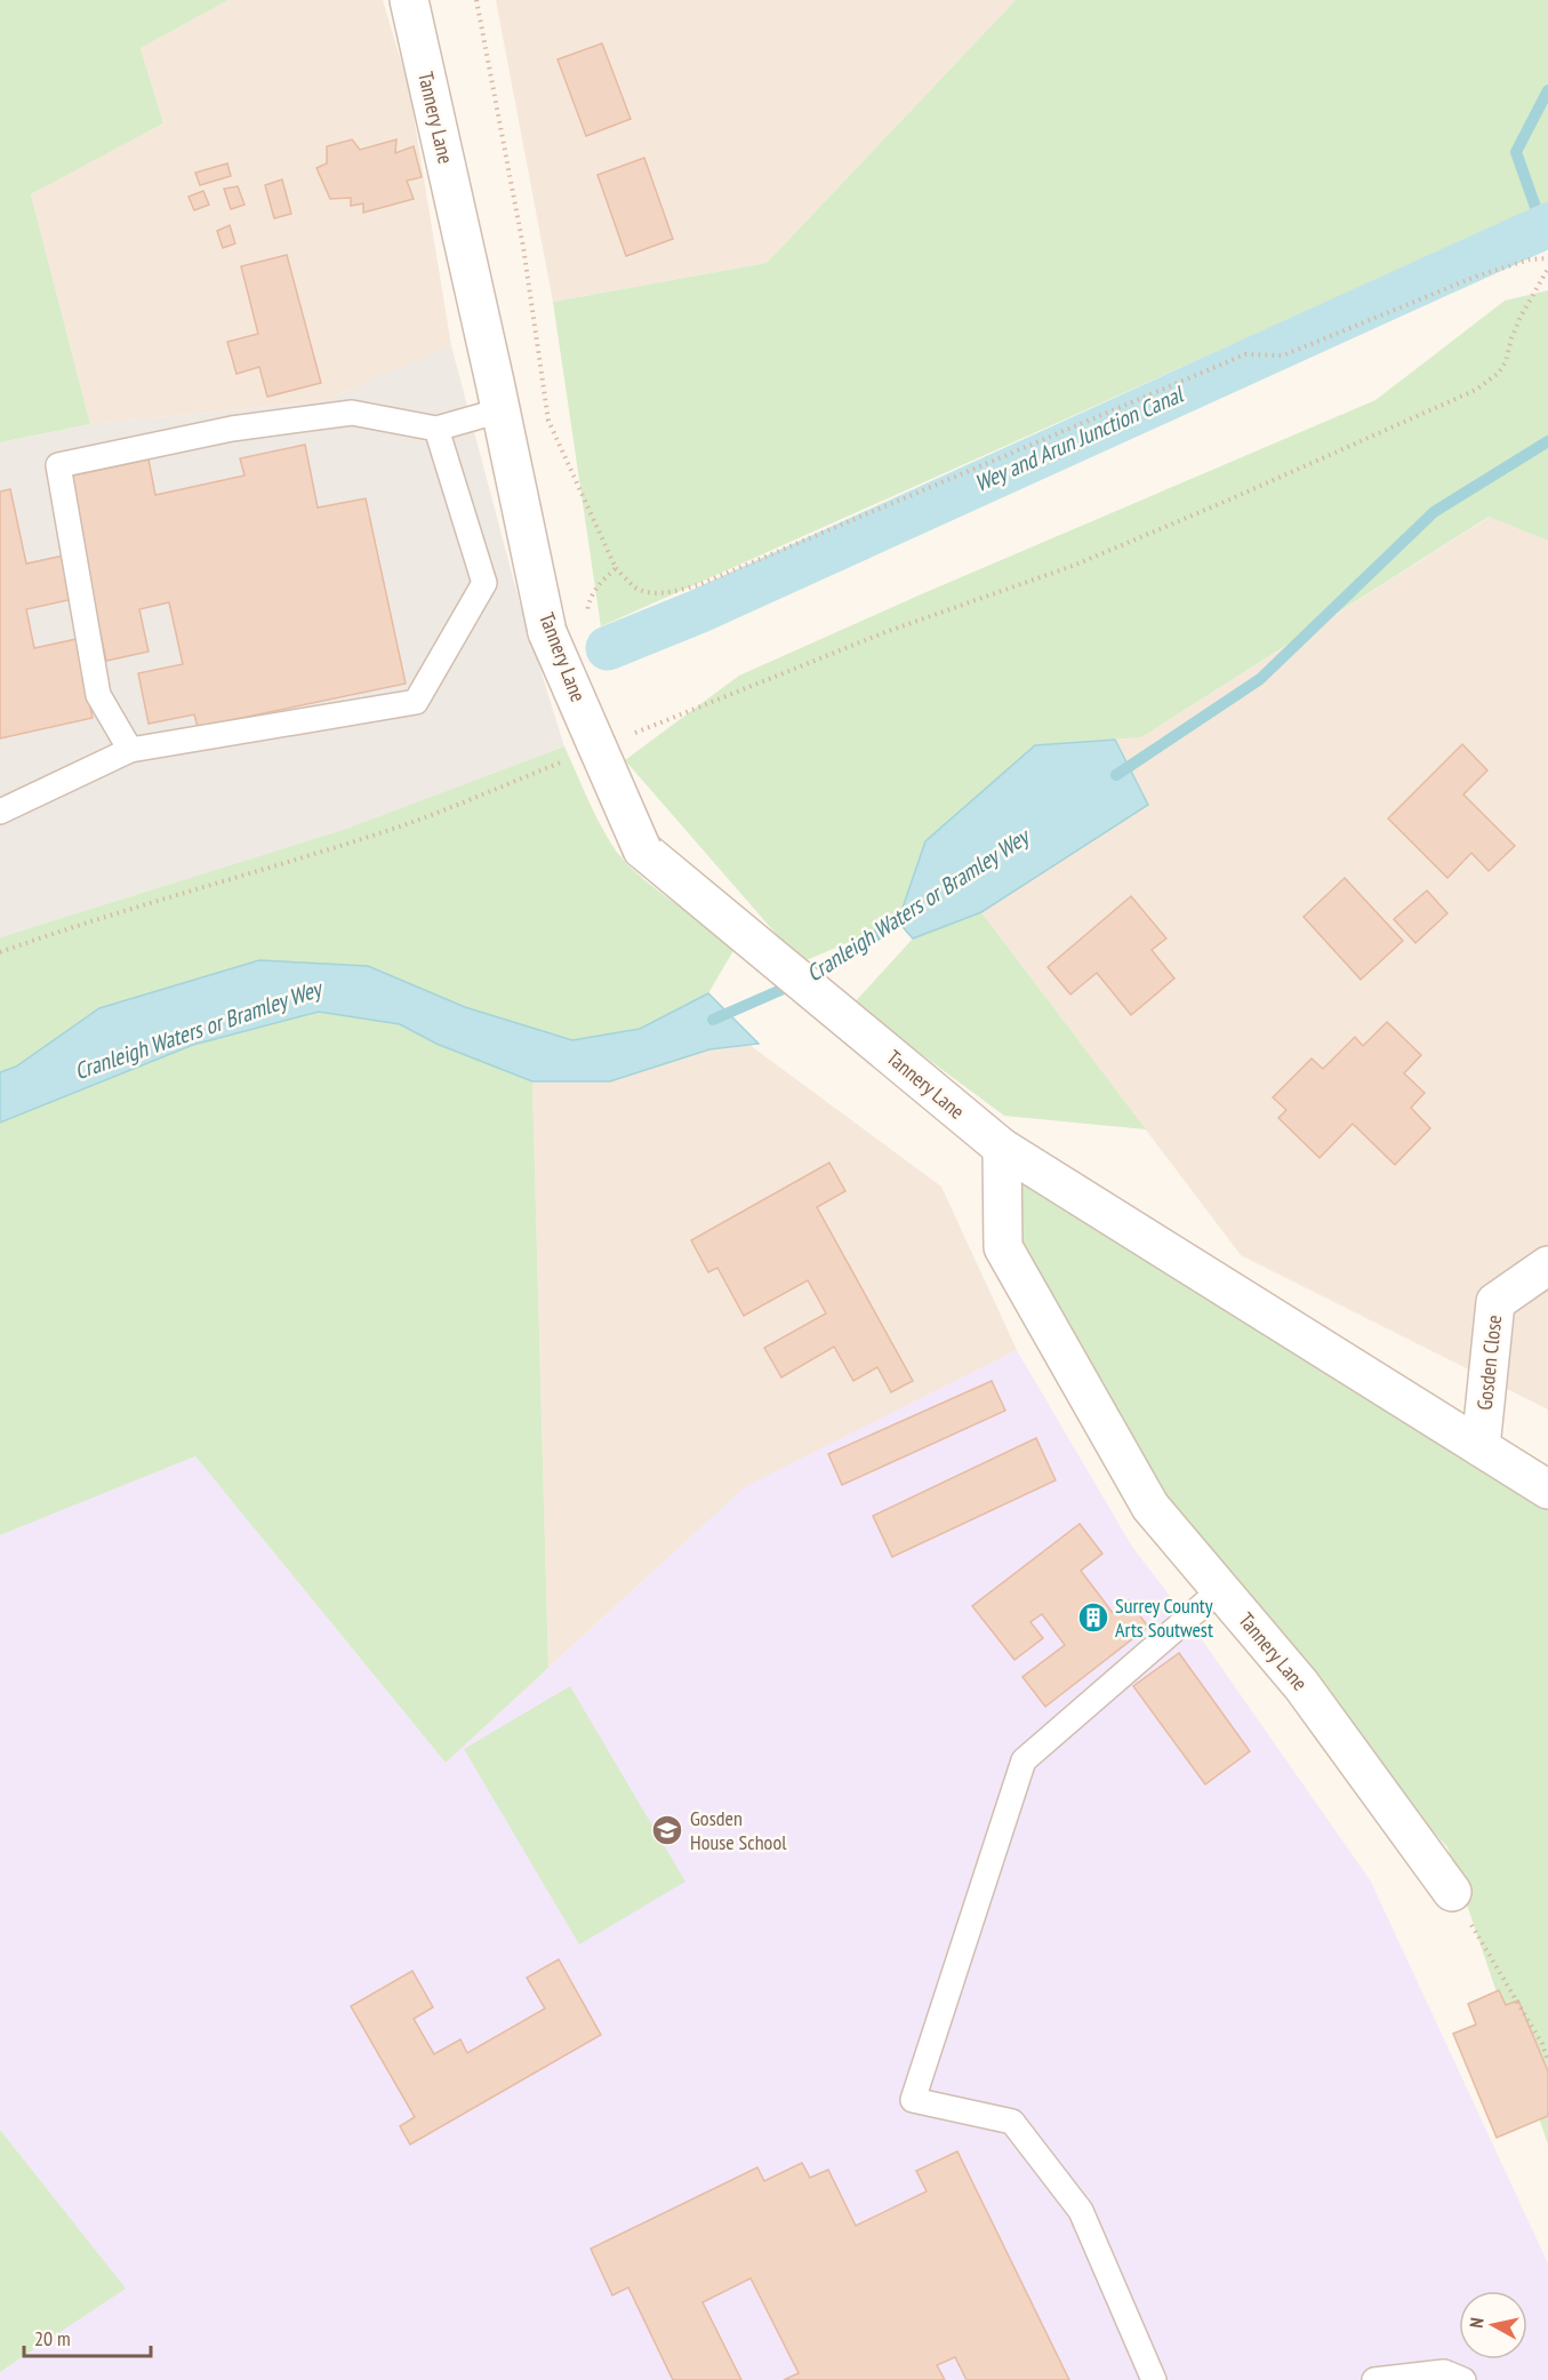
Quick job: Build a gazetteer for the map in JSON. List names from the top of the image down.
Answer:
{
  "streets": {
    "street": ["Tannery Lane", "Gosden Close"]
  },
  "crossings": [
    ["Tannery Lane", "Gosden Close"]
  ],
  "water": ["Wey and Arun Junction Canal", "Cranleigh Waters or Bramley Wey"],
  "places": {
    "building": ["Surrey County Arts Soutwest"],
    "school or university": ["Gosden House School"]
  },
  "scale_bar": "20 m",
  "north": "left"
}
